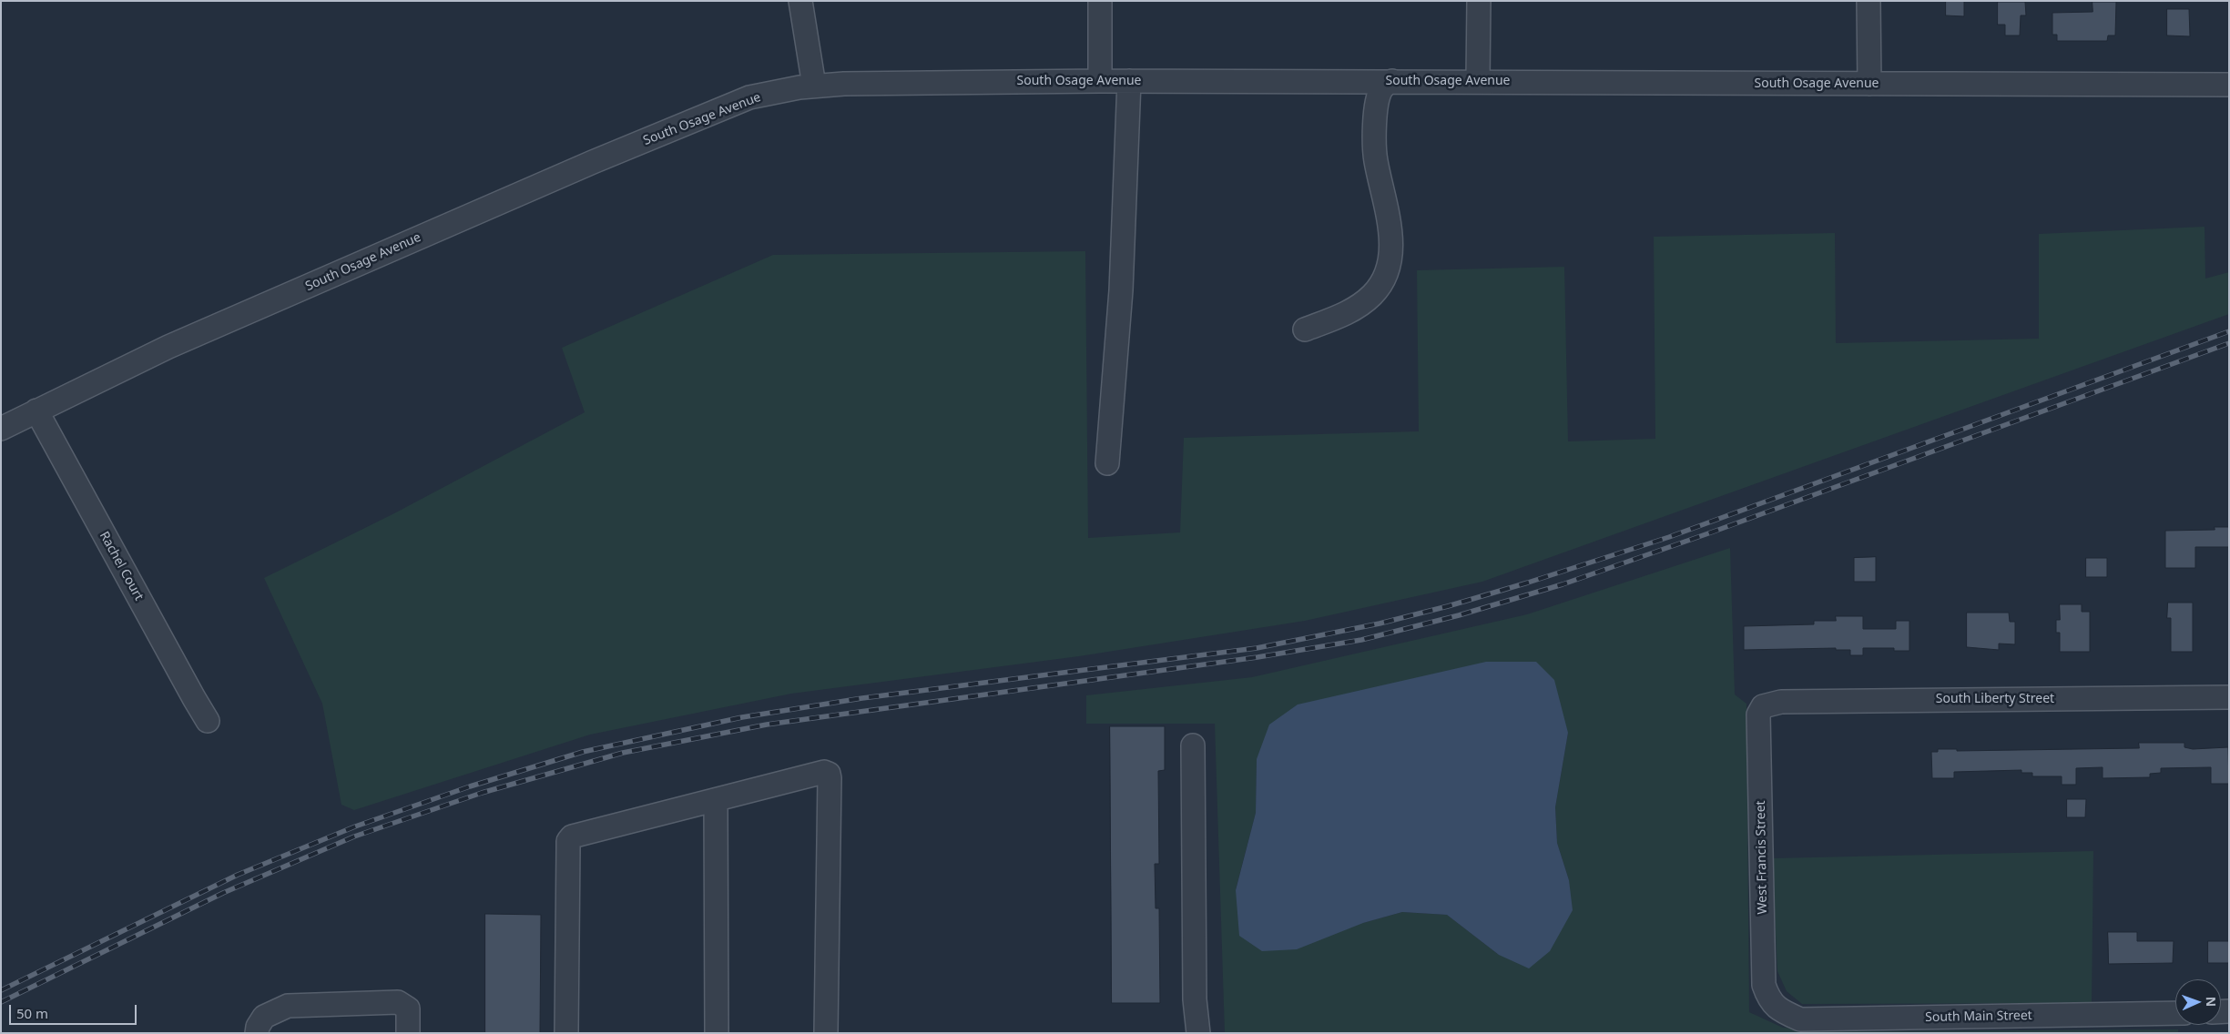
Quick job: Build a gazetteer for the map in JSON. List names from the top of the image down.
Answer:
{
  "streets": {
    "street": [
      "South Osage Avenue",
      "Rachel Court",
      "South Liberty Street",
      "West Francis Street",
      "South Main Street"
    ]
  },
  "crossings": [
    ["South Osage Avenue", "Rachel Court"],
    ["South Liberty Street", "West Francis Street"],
    ["West Francis Street", "South Main Street"]
  ],
  "scale_bar": "50 m",
  "north": "right"
}
